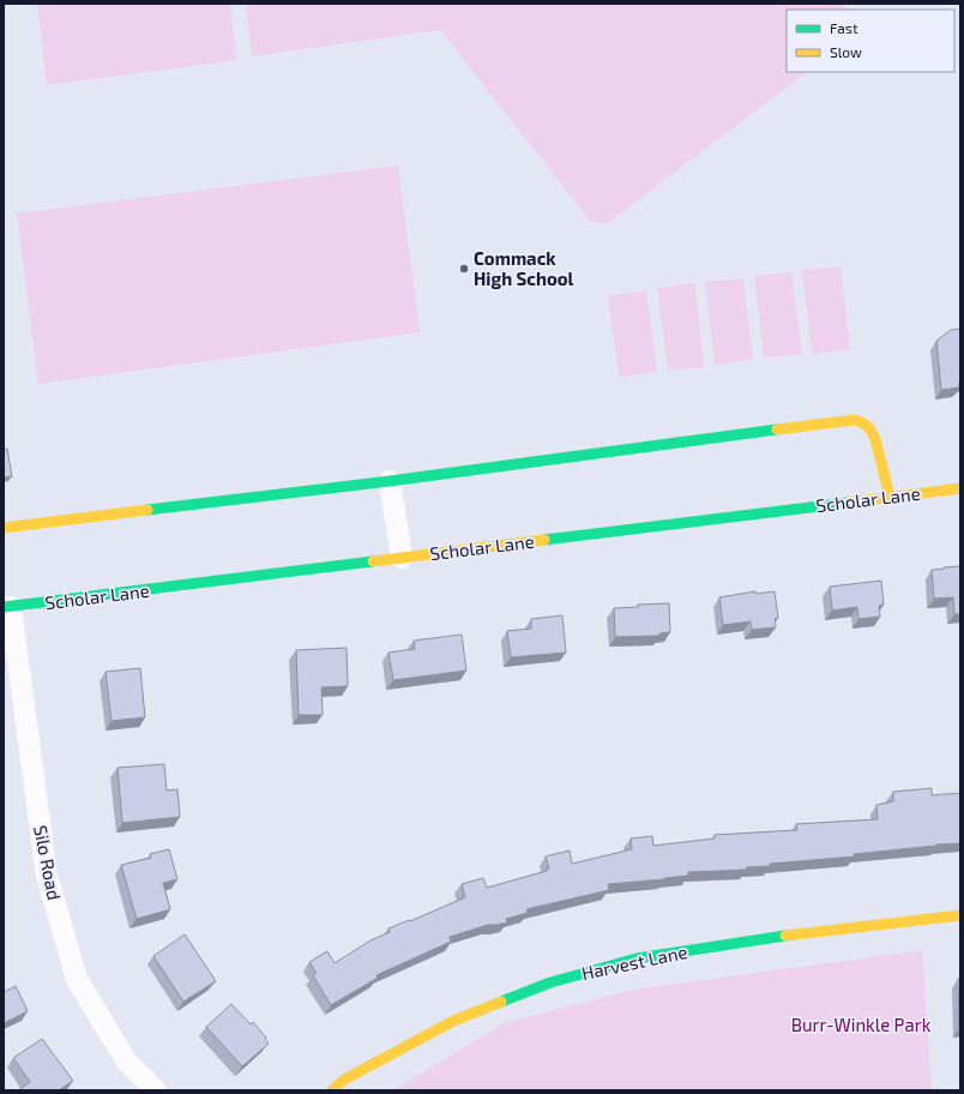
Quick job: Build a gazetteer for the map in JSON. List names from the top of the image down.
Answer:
{
  "streets": {
    "street": ["Scholar Lane", "Silo Road", "Harvest Lane"]
  },
  "crossings": [
    ["Scholar Lane", "Silo Road"]
  ],
  "parks": ["Burr-Winkle Park"],
  "places": ["Commack High School"],
  "legend": ["Fast", "Slow"]
}
